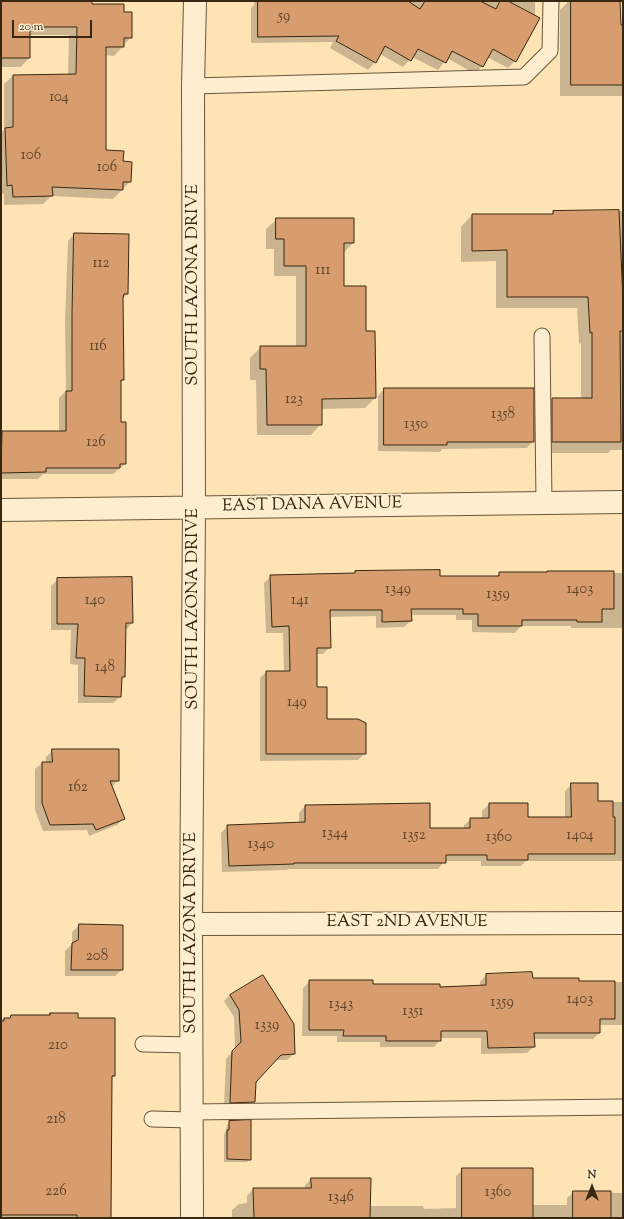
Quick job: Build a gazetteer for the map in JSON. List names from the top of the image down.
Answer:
{
  "streets": {
    "street": ["SOUTH LAZONA DRIVE", "EAST DANA AVENUE", "EAST 2ND AVENUE"]
  },
  "crossings": [
    ["SOUTH LAZONA DRIVE", "EAST DANA AVENUE"],
    ["SOUTH LAZONA DRIVE", "EAST 2ND AVENUE"]
  ],
  "house_numbers": [
    "59",
    "104",
    "106",
    "106",
    "112",
    "111",
    "116",
    "123",
    "1358",
    "1350",
    "126",
    "1349",
    "1403",
    "1359",
    "140",
    "141",
    "148",
    "149",
    "162",
    "1344",
    "1352",
    "1404",
    "1360",
    "1340",
    "208",
    "1403",
    "1359",
    "1343",
    "1351",
    "1339",
    "210",
    "218",
    "226",
    "1360",
    "1346"
  ],
  "scale_bar": "20 m",
  "north": "top"
}
